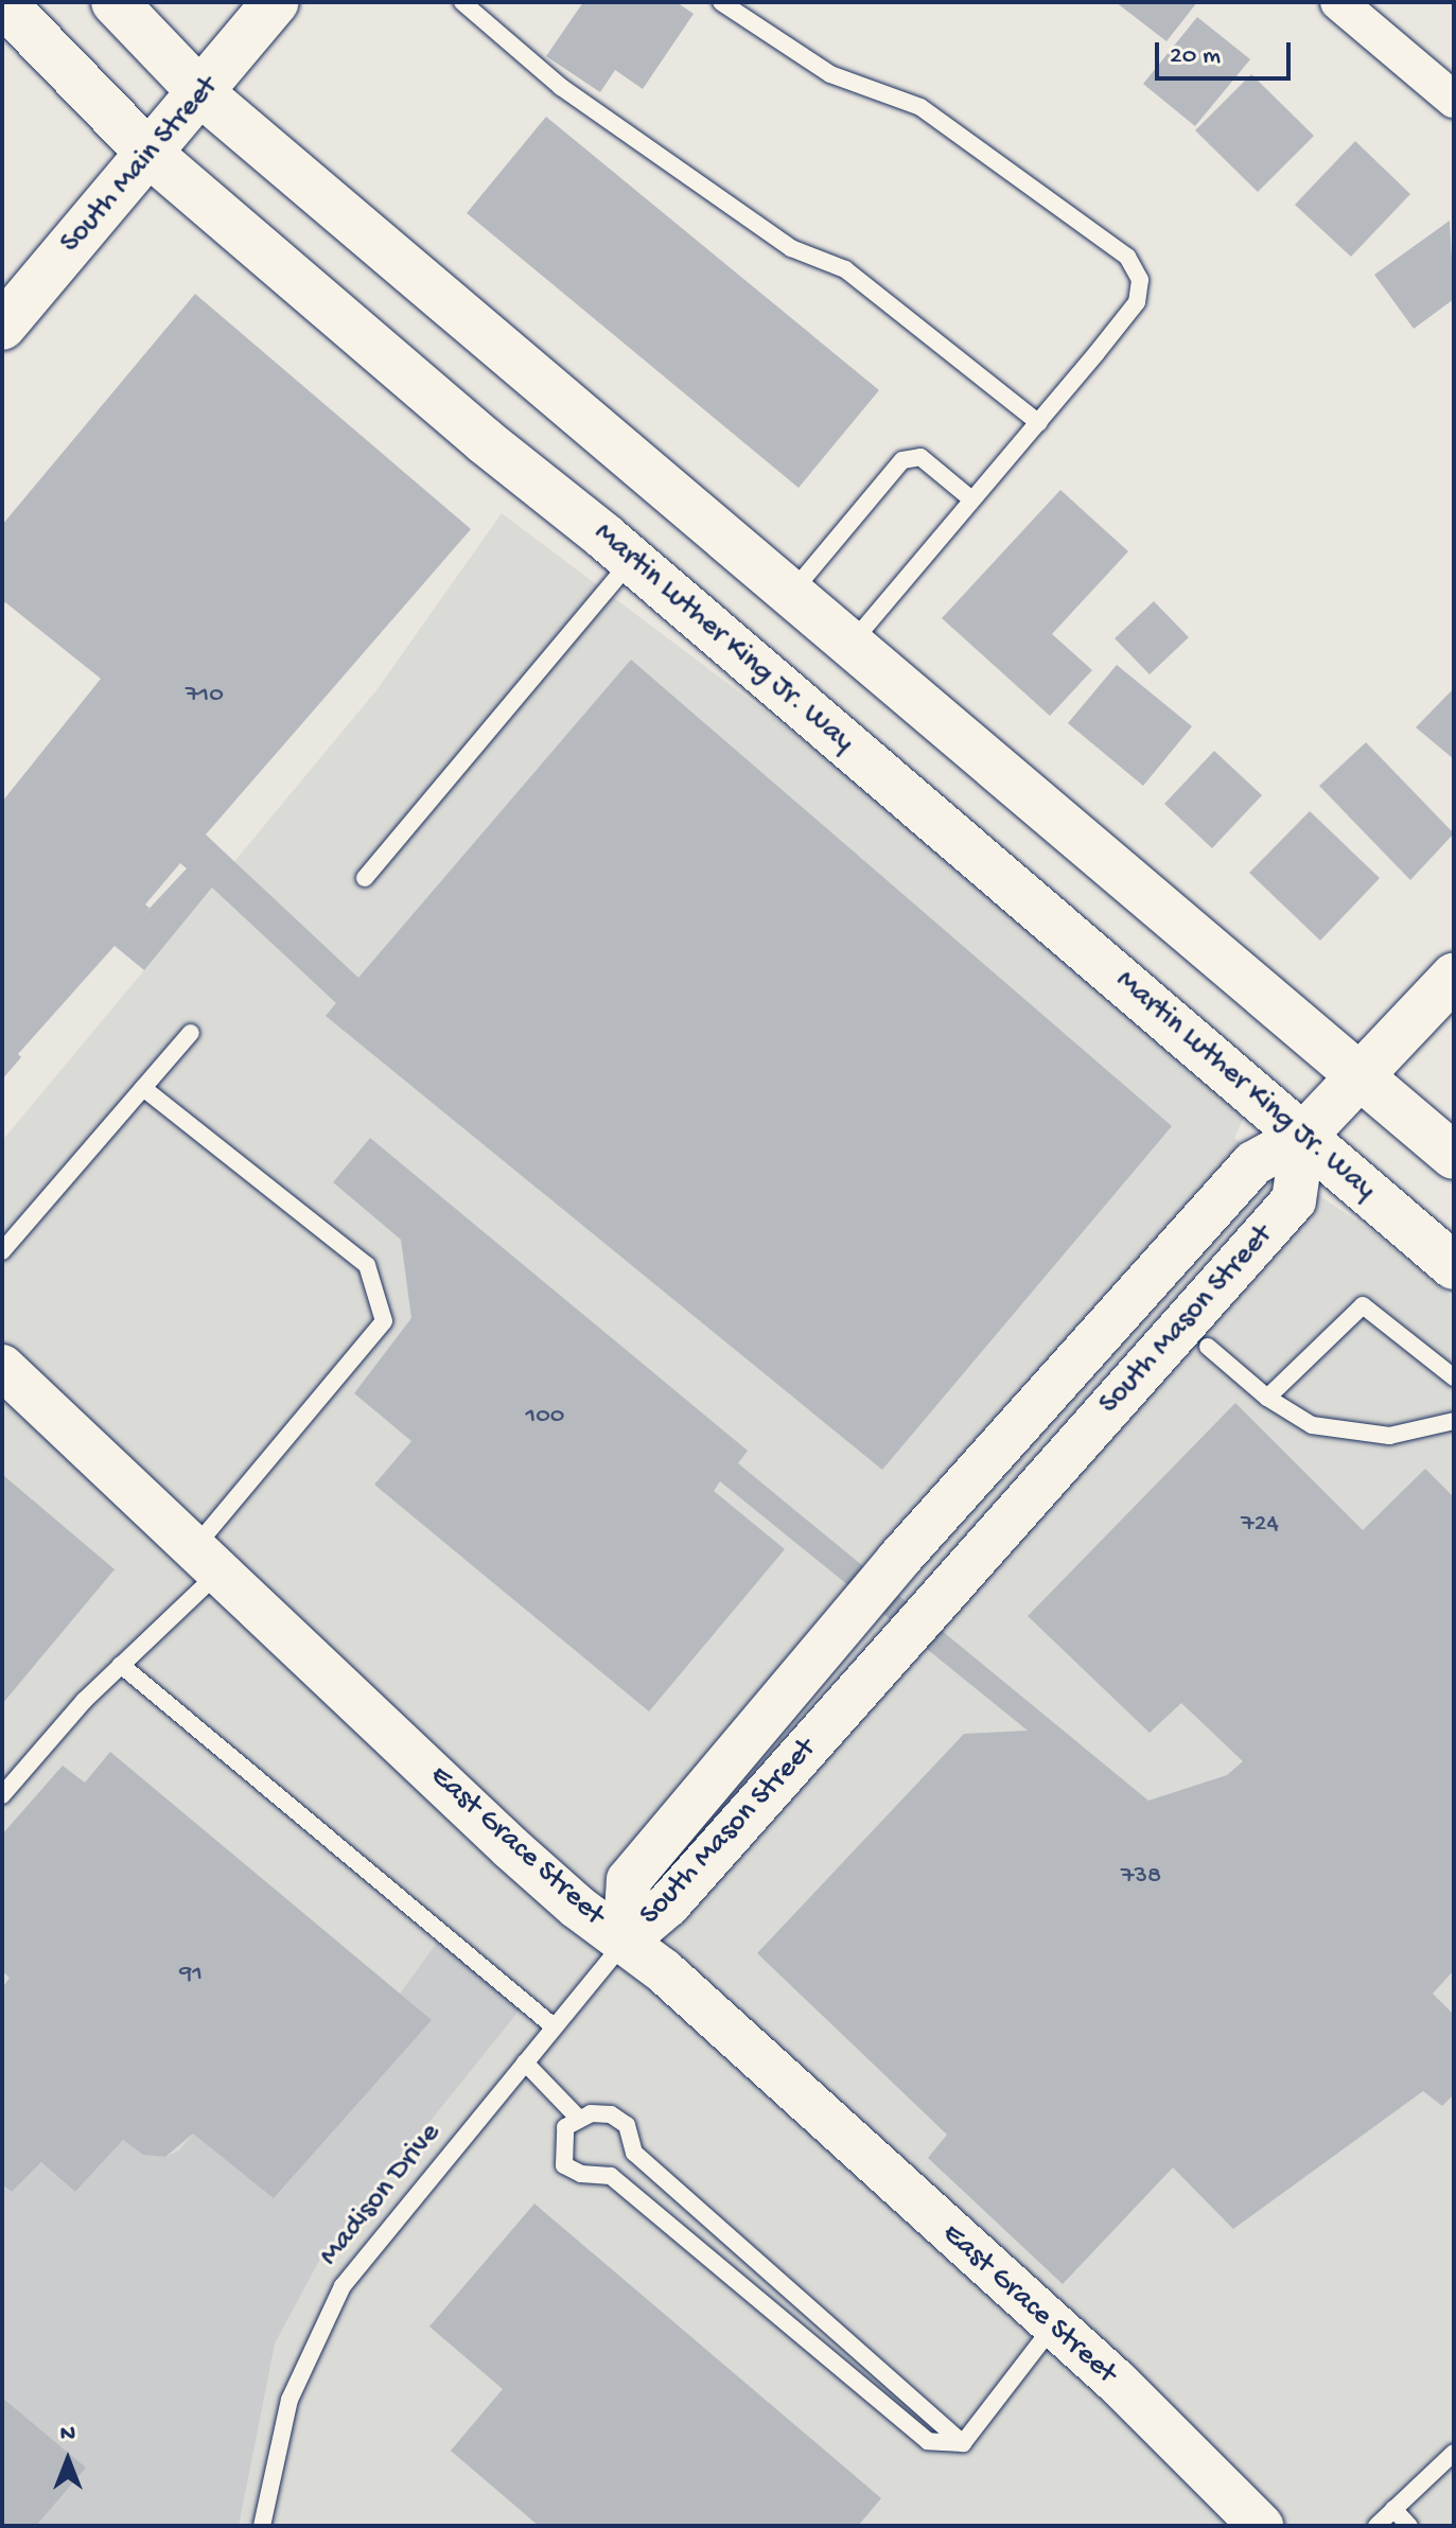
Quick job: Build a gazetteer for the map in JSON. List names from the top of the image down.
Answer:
{
  "streets": {
    "main road": ["South Main Street", "Martin Luther King Jr. Way", "South Mason Street"],
    "street": ["East Grace Street"],
    "lane": ["Madison Drive"]
  },
  "crossings": [
    ["South Main Street", "Martin Luther King Jr. Way"],
    ["Martin Luther King Jr. Way", "South Mason Street"],
    ["South Mason Street", "East Grace Street"],
    ["South Mason Street", "Madison Drive"],
    ["East Grace Street", "Madison Drive"]
  ],
  "house_numbers": [
    "710",
    "100",
    "724",
    "738",
    "91"
  ],
  "scale_bar": "20 m",
  "north": "top"
}
